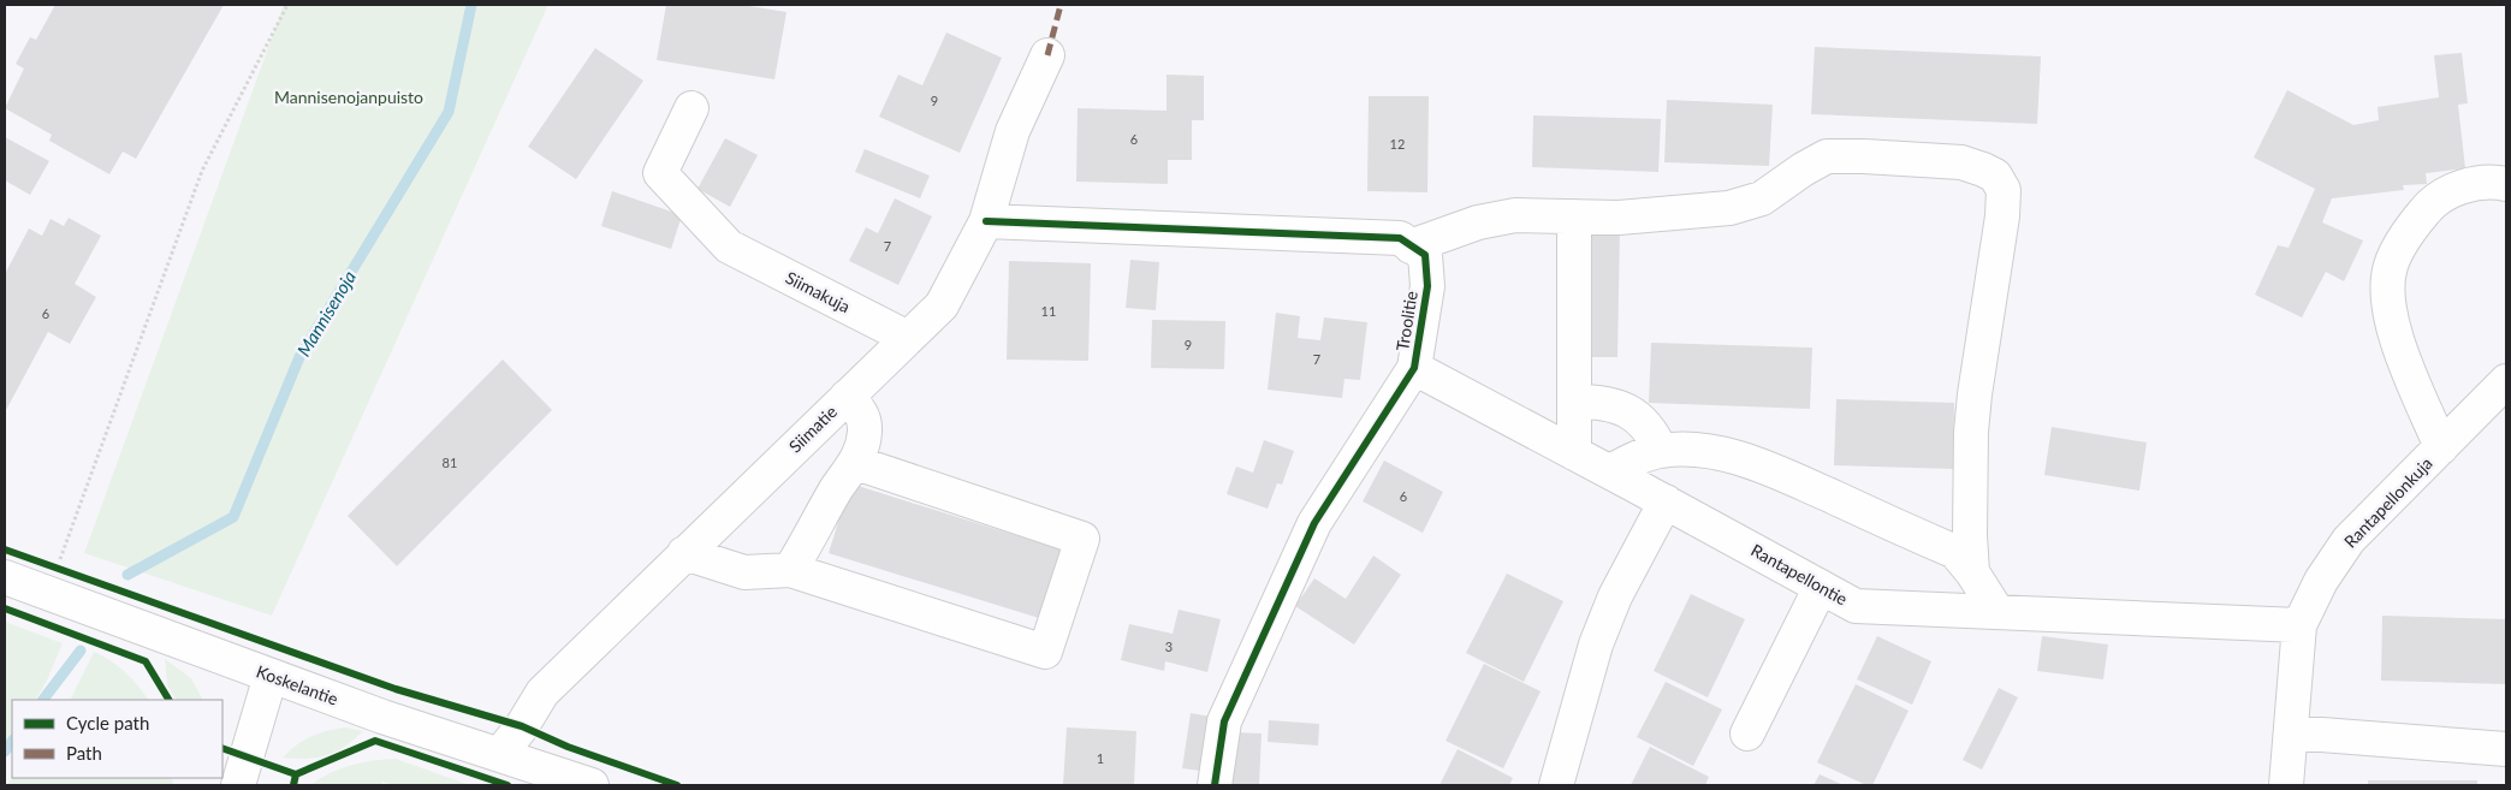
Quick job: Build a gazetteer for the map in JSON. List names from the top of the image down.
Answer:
{
  "streets": {
    "street": [
      "Siimakuja",
      "Troolitie",
      "Siimatie",
      "Rantapellonkuja",
      "Rantapellontie",
      "Koskelantie"
    ]
  },
  "crossings": [
    ["Siimakuja", "Siimatie"],
    ["Troolitie", "Rantapellontie"],
    ["Siimatie", "Koskelantie"],
    ["Rantapellonkuja", "Rantapellontie"]
  ],
  "water": ["Mannisenoja"],
  "parks": ["Mannisenojanpuisto"],
  "house_numbers": [
    "9",
    "6",
    "12",
    "7",
    "11",
    "6",
    "9",
    "7",
    "81",
    "6",
    "3",
    "1"
  ],
  "legend": ["Cycle path", "Path"]
}
